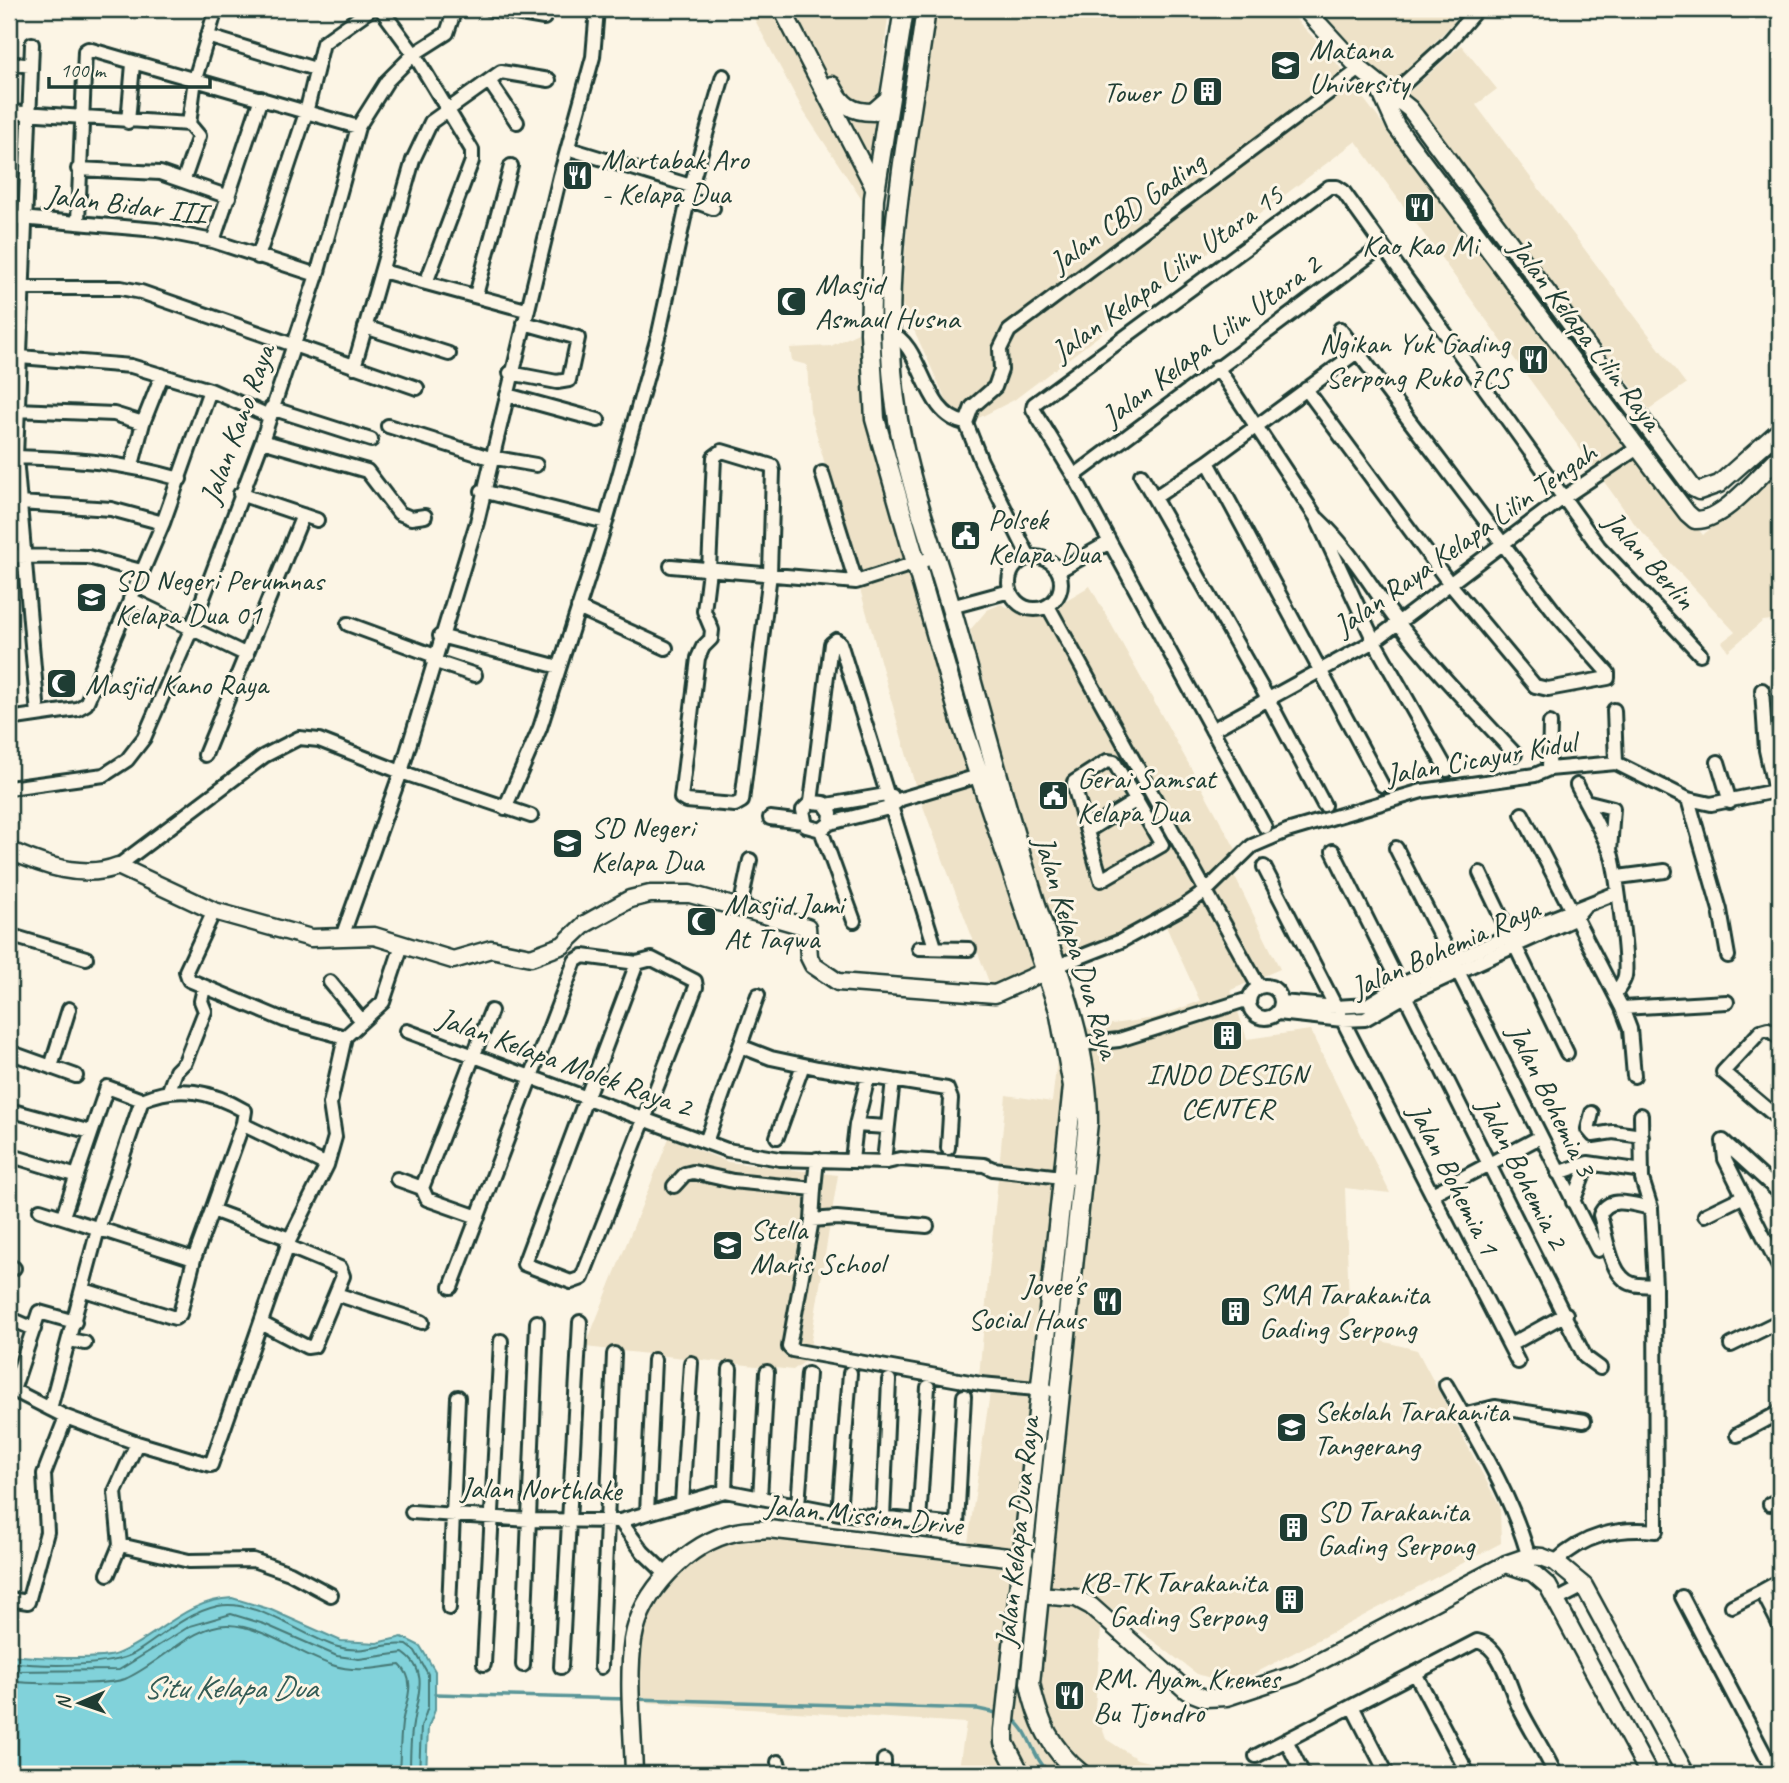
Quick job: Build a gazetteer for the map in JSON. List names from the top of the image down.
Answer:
{
  "streets": {
    "main road": ["Jalan Kelapa Dua Raya"],
    "street": [
      "Jalan Bidar III",
      "Jalan CBD Gading",
      "Jalan Kelapa Lilin Utara 15",
      "Jalan Kelapa Lilin Raya",
      "Jalan Kelapa Lilin Utara 2",
      "Jalan Kano Raya",
      "Jalan Raya Kelapa Lilin Tengah",
      "Jalan Berlin",
      "Jalan Cicayur Kidul",
      "Jalan Bohemia Raya",
      "Jalan Kelapa Molek Raya 2",
      "Jalan Bohemia 3",
      "Jalan Bohemia 2",
      "Jalan Bohemia 1",
      "Jalan Northlake",
      "Jalan Mission Drive"
    ]
  },
  "crossings": [
    ["Jalan Bidar III", "Jalan Kano Raya"],
    ["Jalan CBD Gading", "Jalan Kelapa Lilin Raya"],
    ["Jalan Kelapa Lilin Utara 15", "Jalan Kelapa Lilin Utara 2"],
    ["Jalan Kelapa Lilin Raya", "Jalan Raya Kelapa Lilin Tengah"],
    ["Jalan Raya Kelapa Lilin Tengah", "Jalan Berlin"],
    ["Jalan Cicayur Kidul", "Jalan Kelapa Dua Raya"],
    ["Jalan Kelapa Dua Raya", "Jalan Kelapa Molek Raya 2"],
    ["Jalan Kelapa Dua Raya", "Jalan Mission Drive"],
    ["Jalan Bohemia Raya", "Jalan Bohemia 3"],
    ["Jalan Bohemia Raya", "Jalan Bohemia 2"],
    ["Jalan Bohemia Raya", "Jalan Bohemia 1"]
  ],
  "water": ["Situ Kelapa Dua"],
  "places": {
    "school or university": [
      "Matana University",
      "SD Negeri Perumnas Kelapa Dua 01",
      "SD Negeri Kelapa Dua",
      "Stella Maris School",
      "Sekolah Tarakanita Tangerang"
    ],
    "building": [
      "Tower D",
      "INDO DESIGN CENTER",
      "SMA Tarakanita Gading Serpong",
      "SD Tarakanita Gading Serpong",
      "KB-TK Tarakanita Gading Serpong"
    ],
    "restaurant": [
      "Martabak Aro - Kelapa Dua",
      "Kao Kao Mi",
      "Ngikan Yuk Gading Serpong Ruko 7CS",
      "Jovee's Social Haus",
      "RM. Ayam Kremes Bu Tjondro"
    ],
    "mosque": ["Masjid Asmaul Husna", "Masjid Kano Raya", "Masjid Jami At Taqwa"],
    "public building": ["Polsek Kelapa Dua", "Gerai Samsat Kelapa Dua"]
  },
  "scale_bar": "100 m",
  "north": "left"
}
